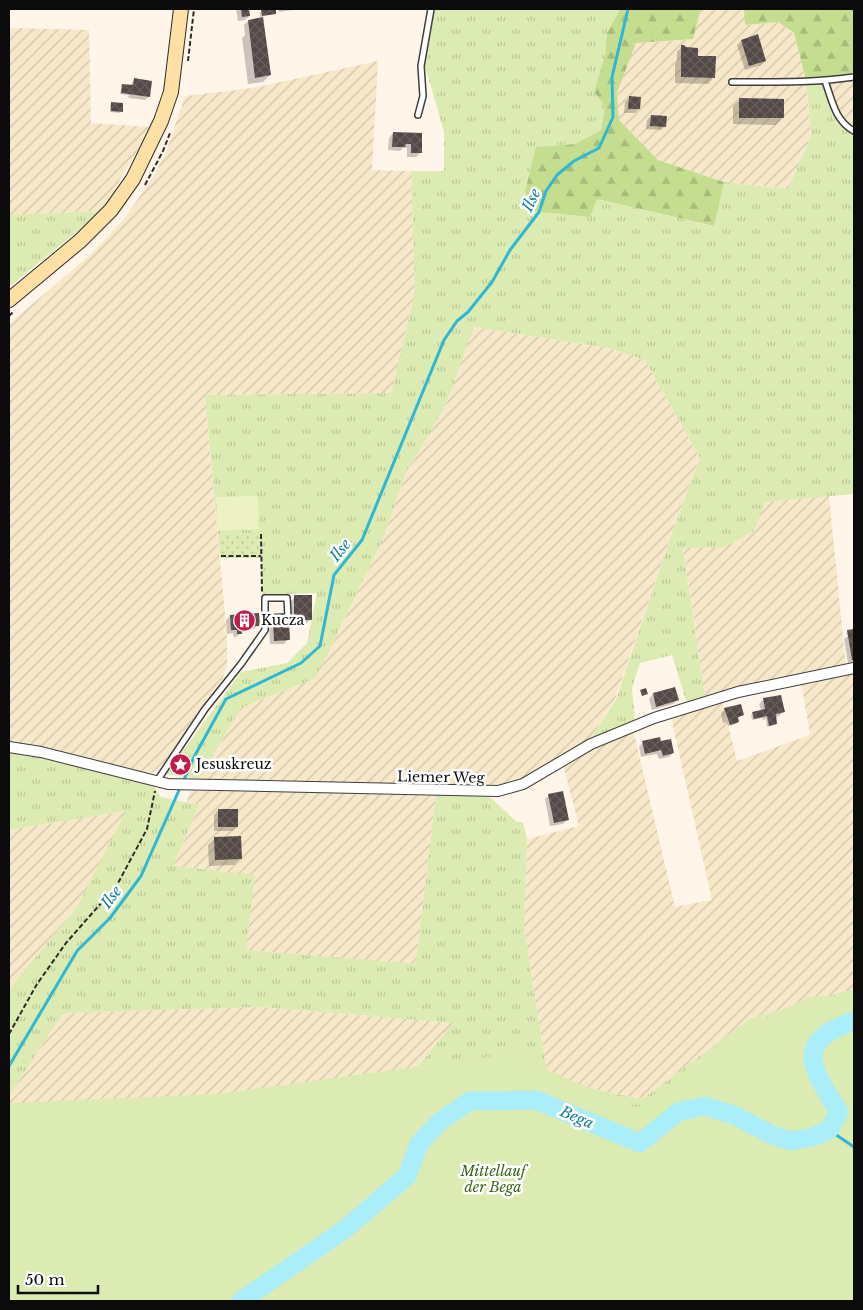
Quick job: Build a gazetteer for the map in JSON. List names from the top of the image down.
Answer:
{
  "streets": {
    "street": ["Liemer Weg"]
  },
  "water": ["Ilse", "Bega"],
  "parks": ["Mittellauf der Bega"],
  "places": {
    "building": ["Kucza"],
    "place": ["Jesuskreuz"]
  },
  "scale_bar": "50 m"
}
